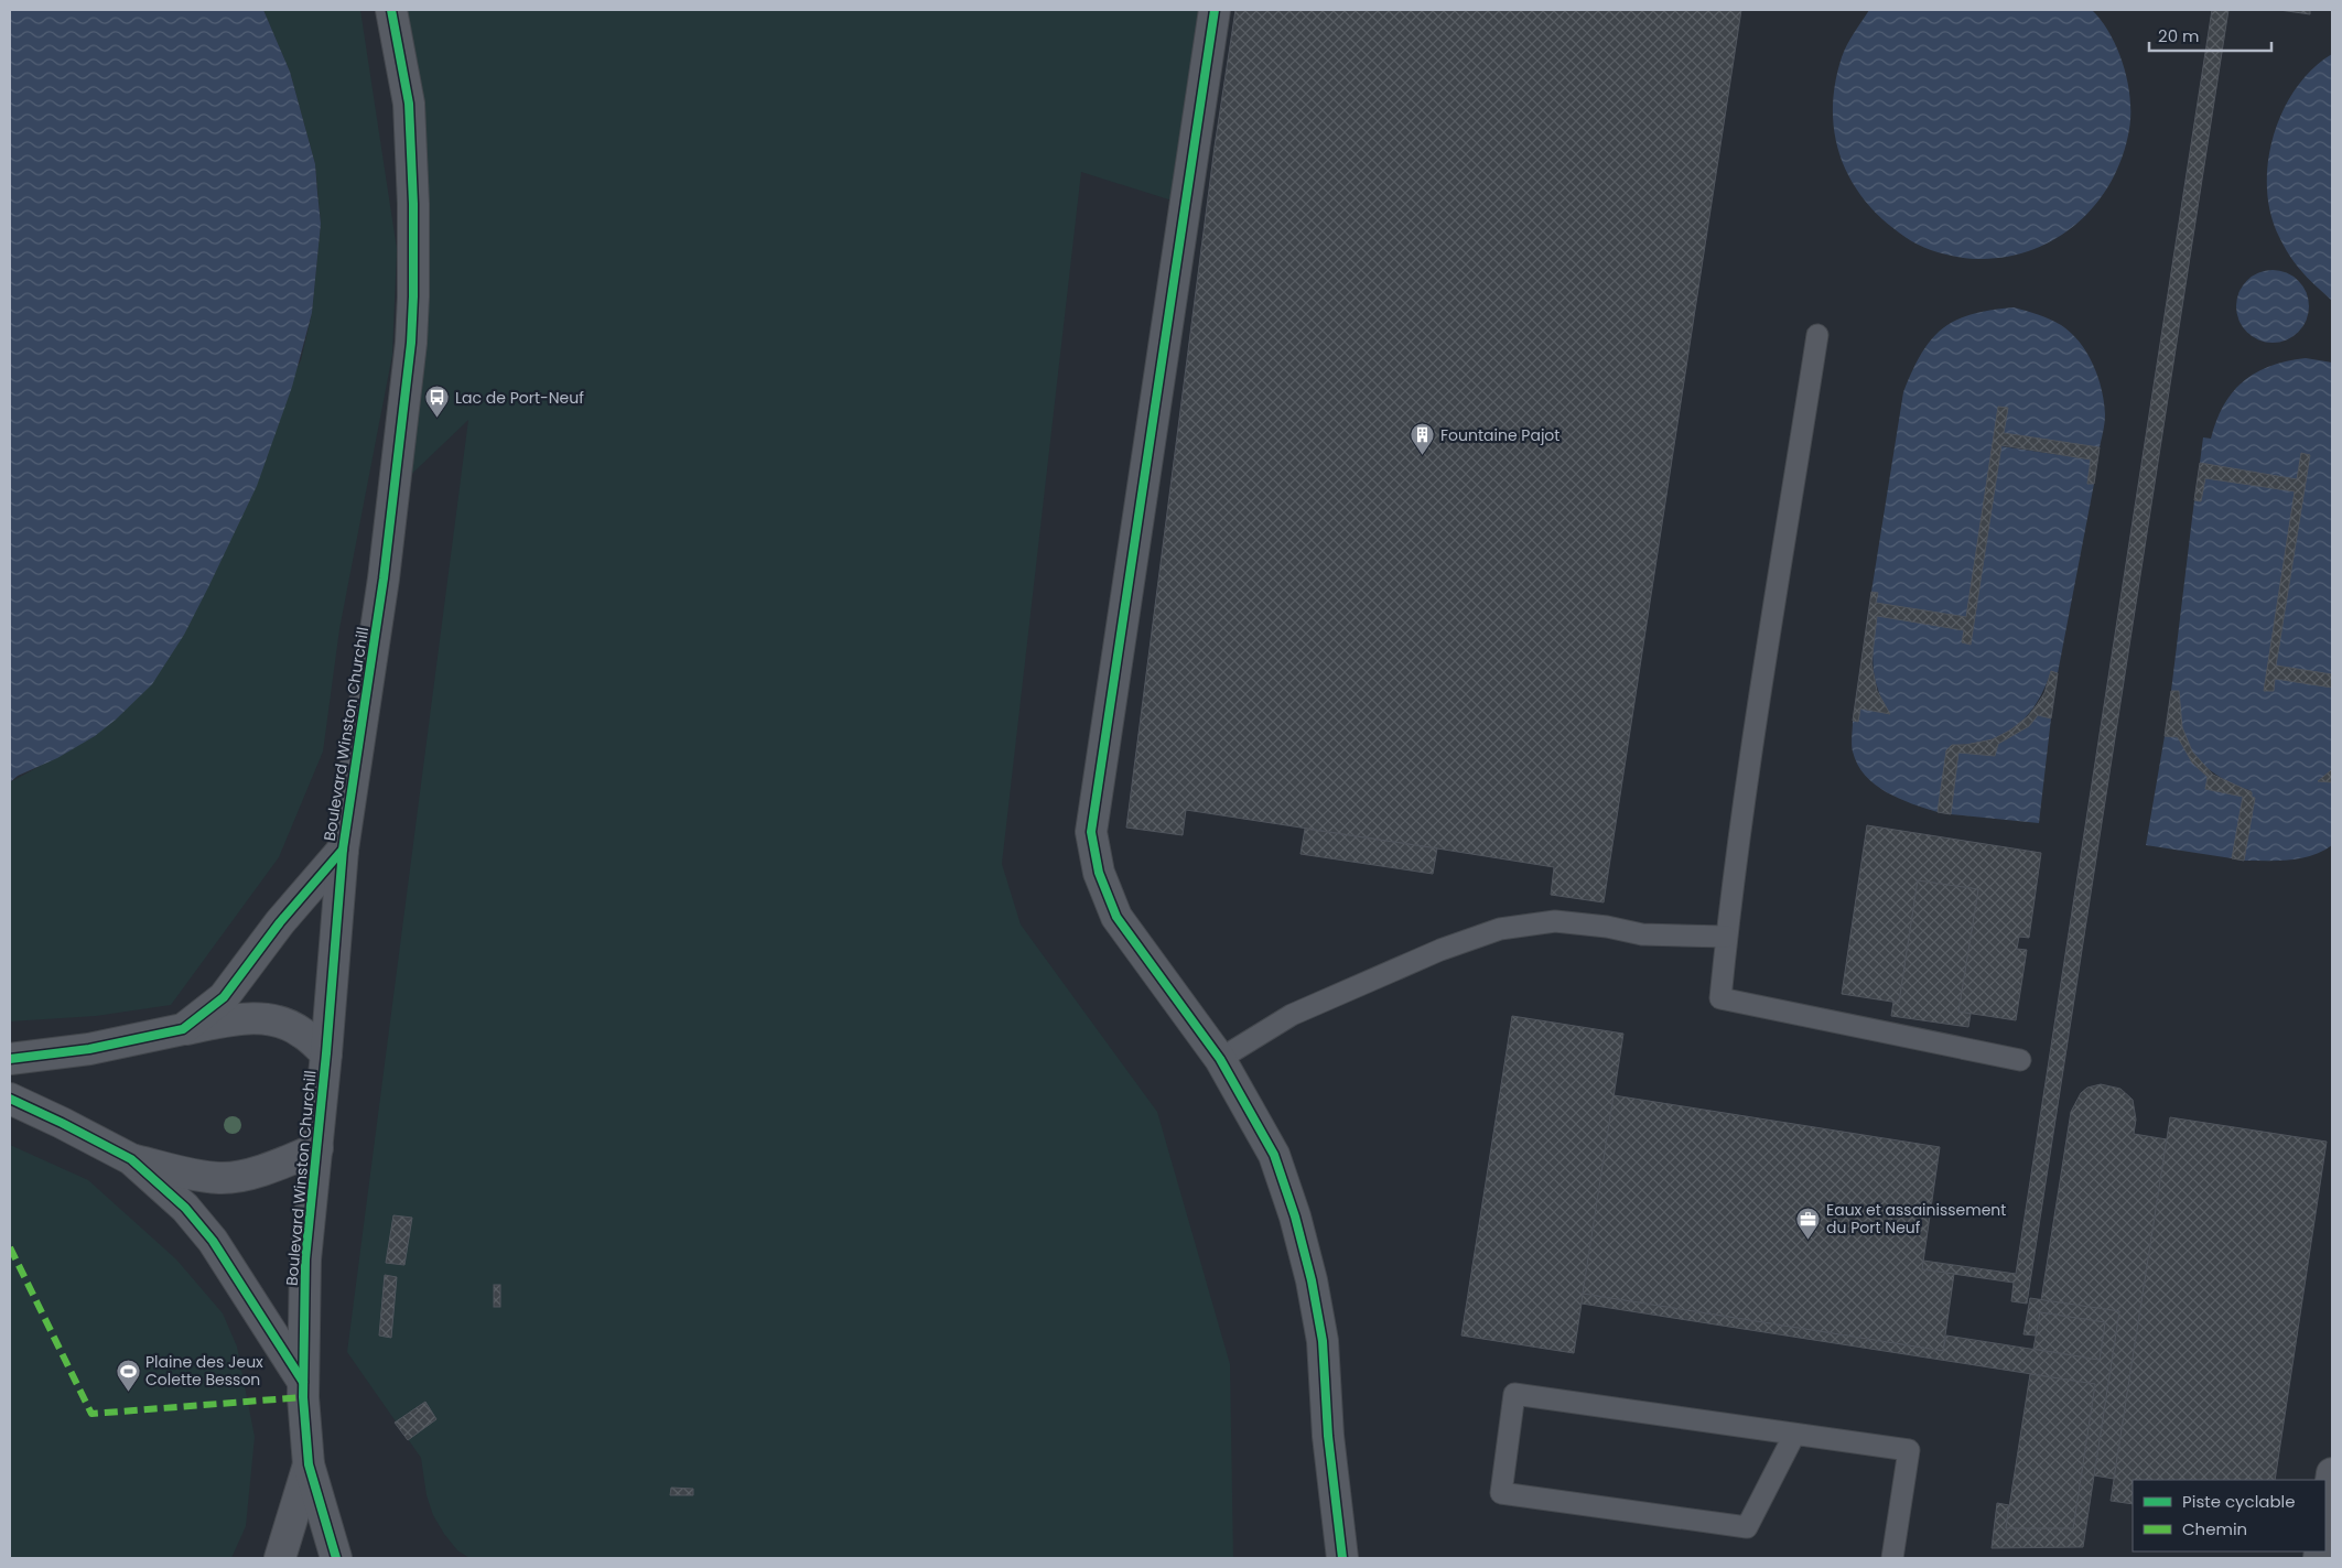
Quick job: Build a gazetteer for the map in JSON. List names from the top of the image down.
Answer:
{
  "streets": {
    "street": ["Boulevard Winston Churchill"]
  },
  "places": {
    "bus stop": ["Lac de Port-Neuf"],
    "building": ["Fountaine Pajot"],
    "office": ["Eaux et assainissement du Port Neuf"],
    "sports": ["Plaine des Jeux Colette Besson"]
  },
  "legend": ["Piste cyclable", "Chemin"],
  "scale_bar": "20 m"
}
